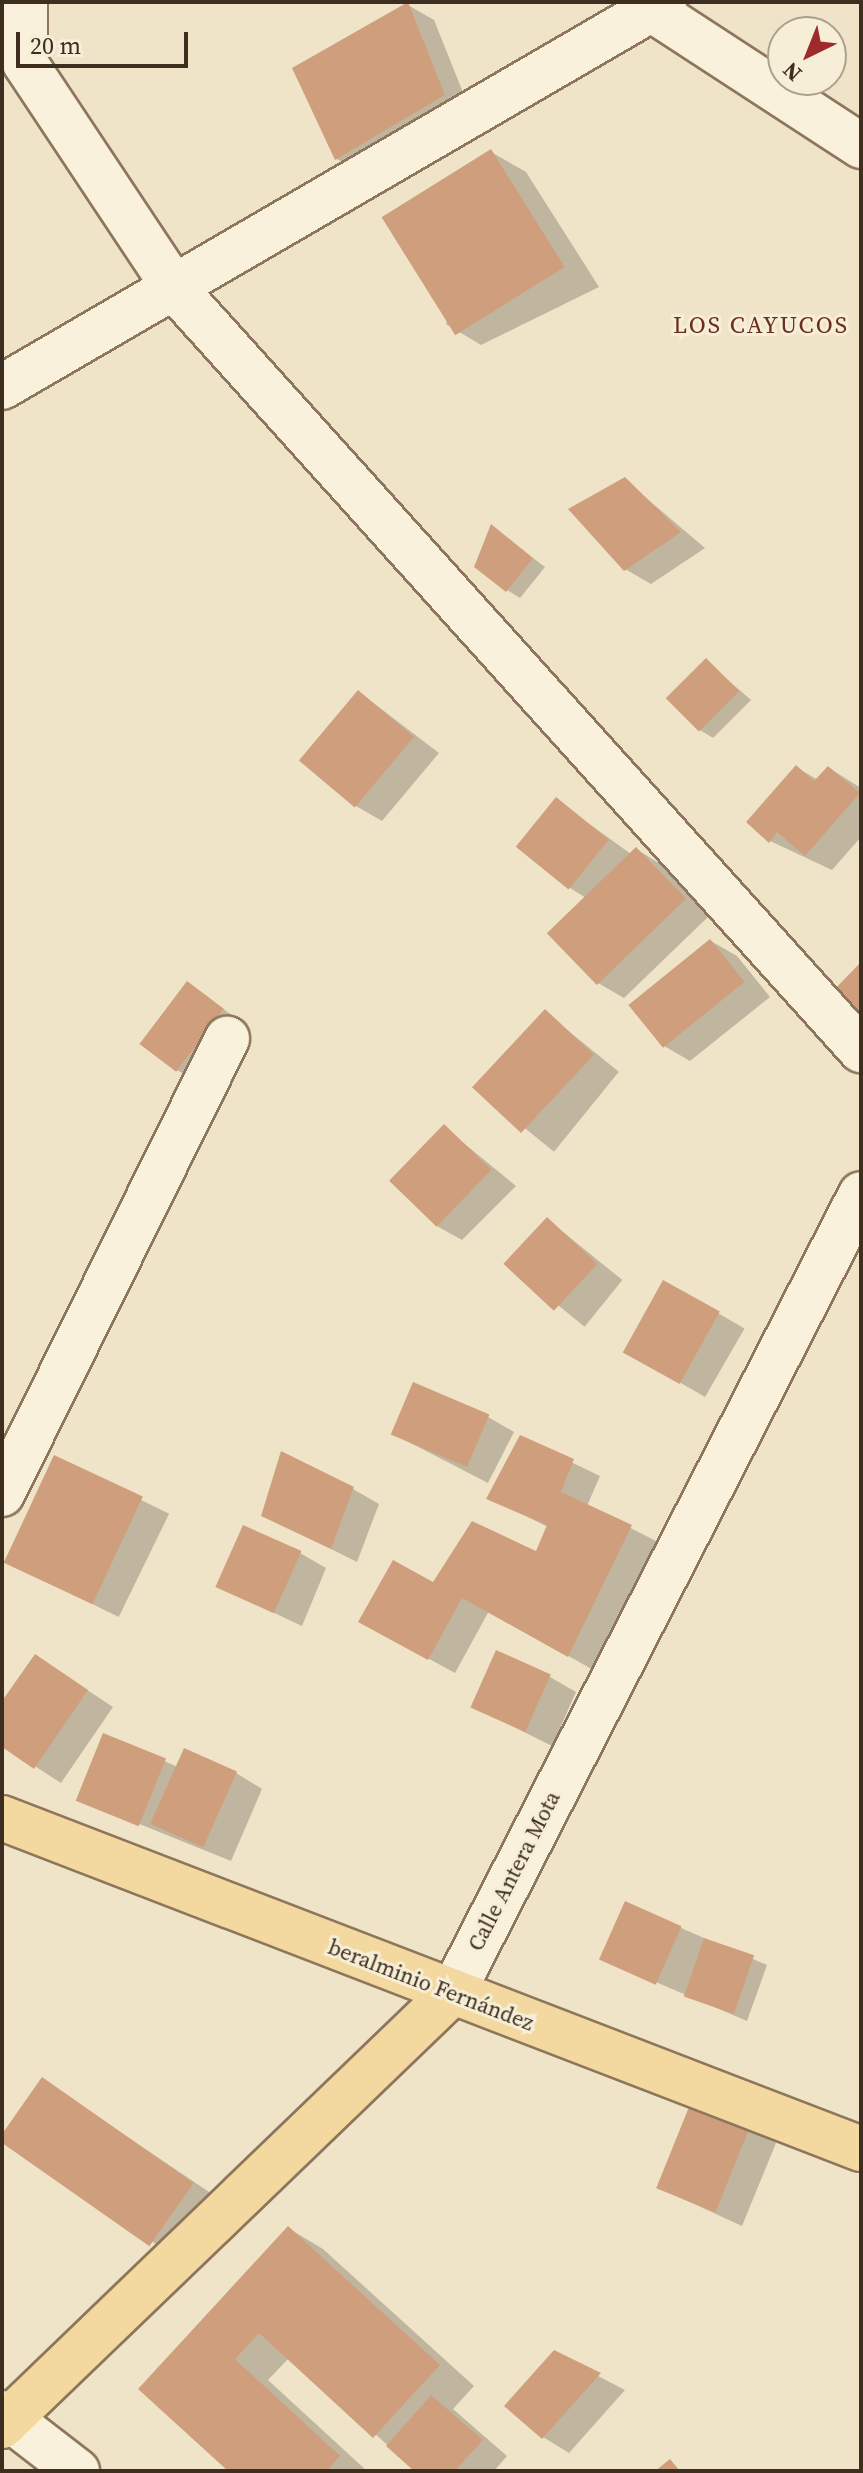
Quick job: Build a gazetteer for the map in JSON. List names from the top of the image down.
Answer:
{
  "streets": {
    "main road": ["Calle Antera Mota", "beralminio Fernández"]
  },
  "crossings": [
    ["Calle Antera Mota", "beralminio Fernández"]
  ],
  "districts": ["LOS CAYUCOS"],
  "scale_bar": "20 m",
  "north": "bottom left"
}
